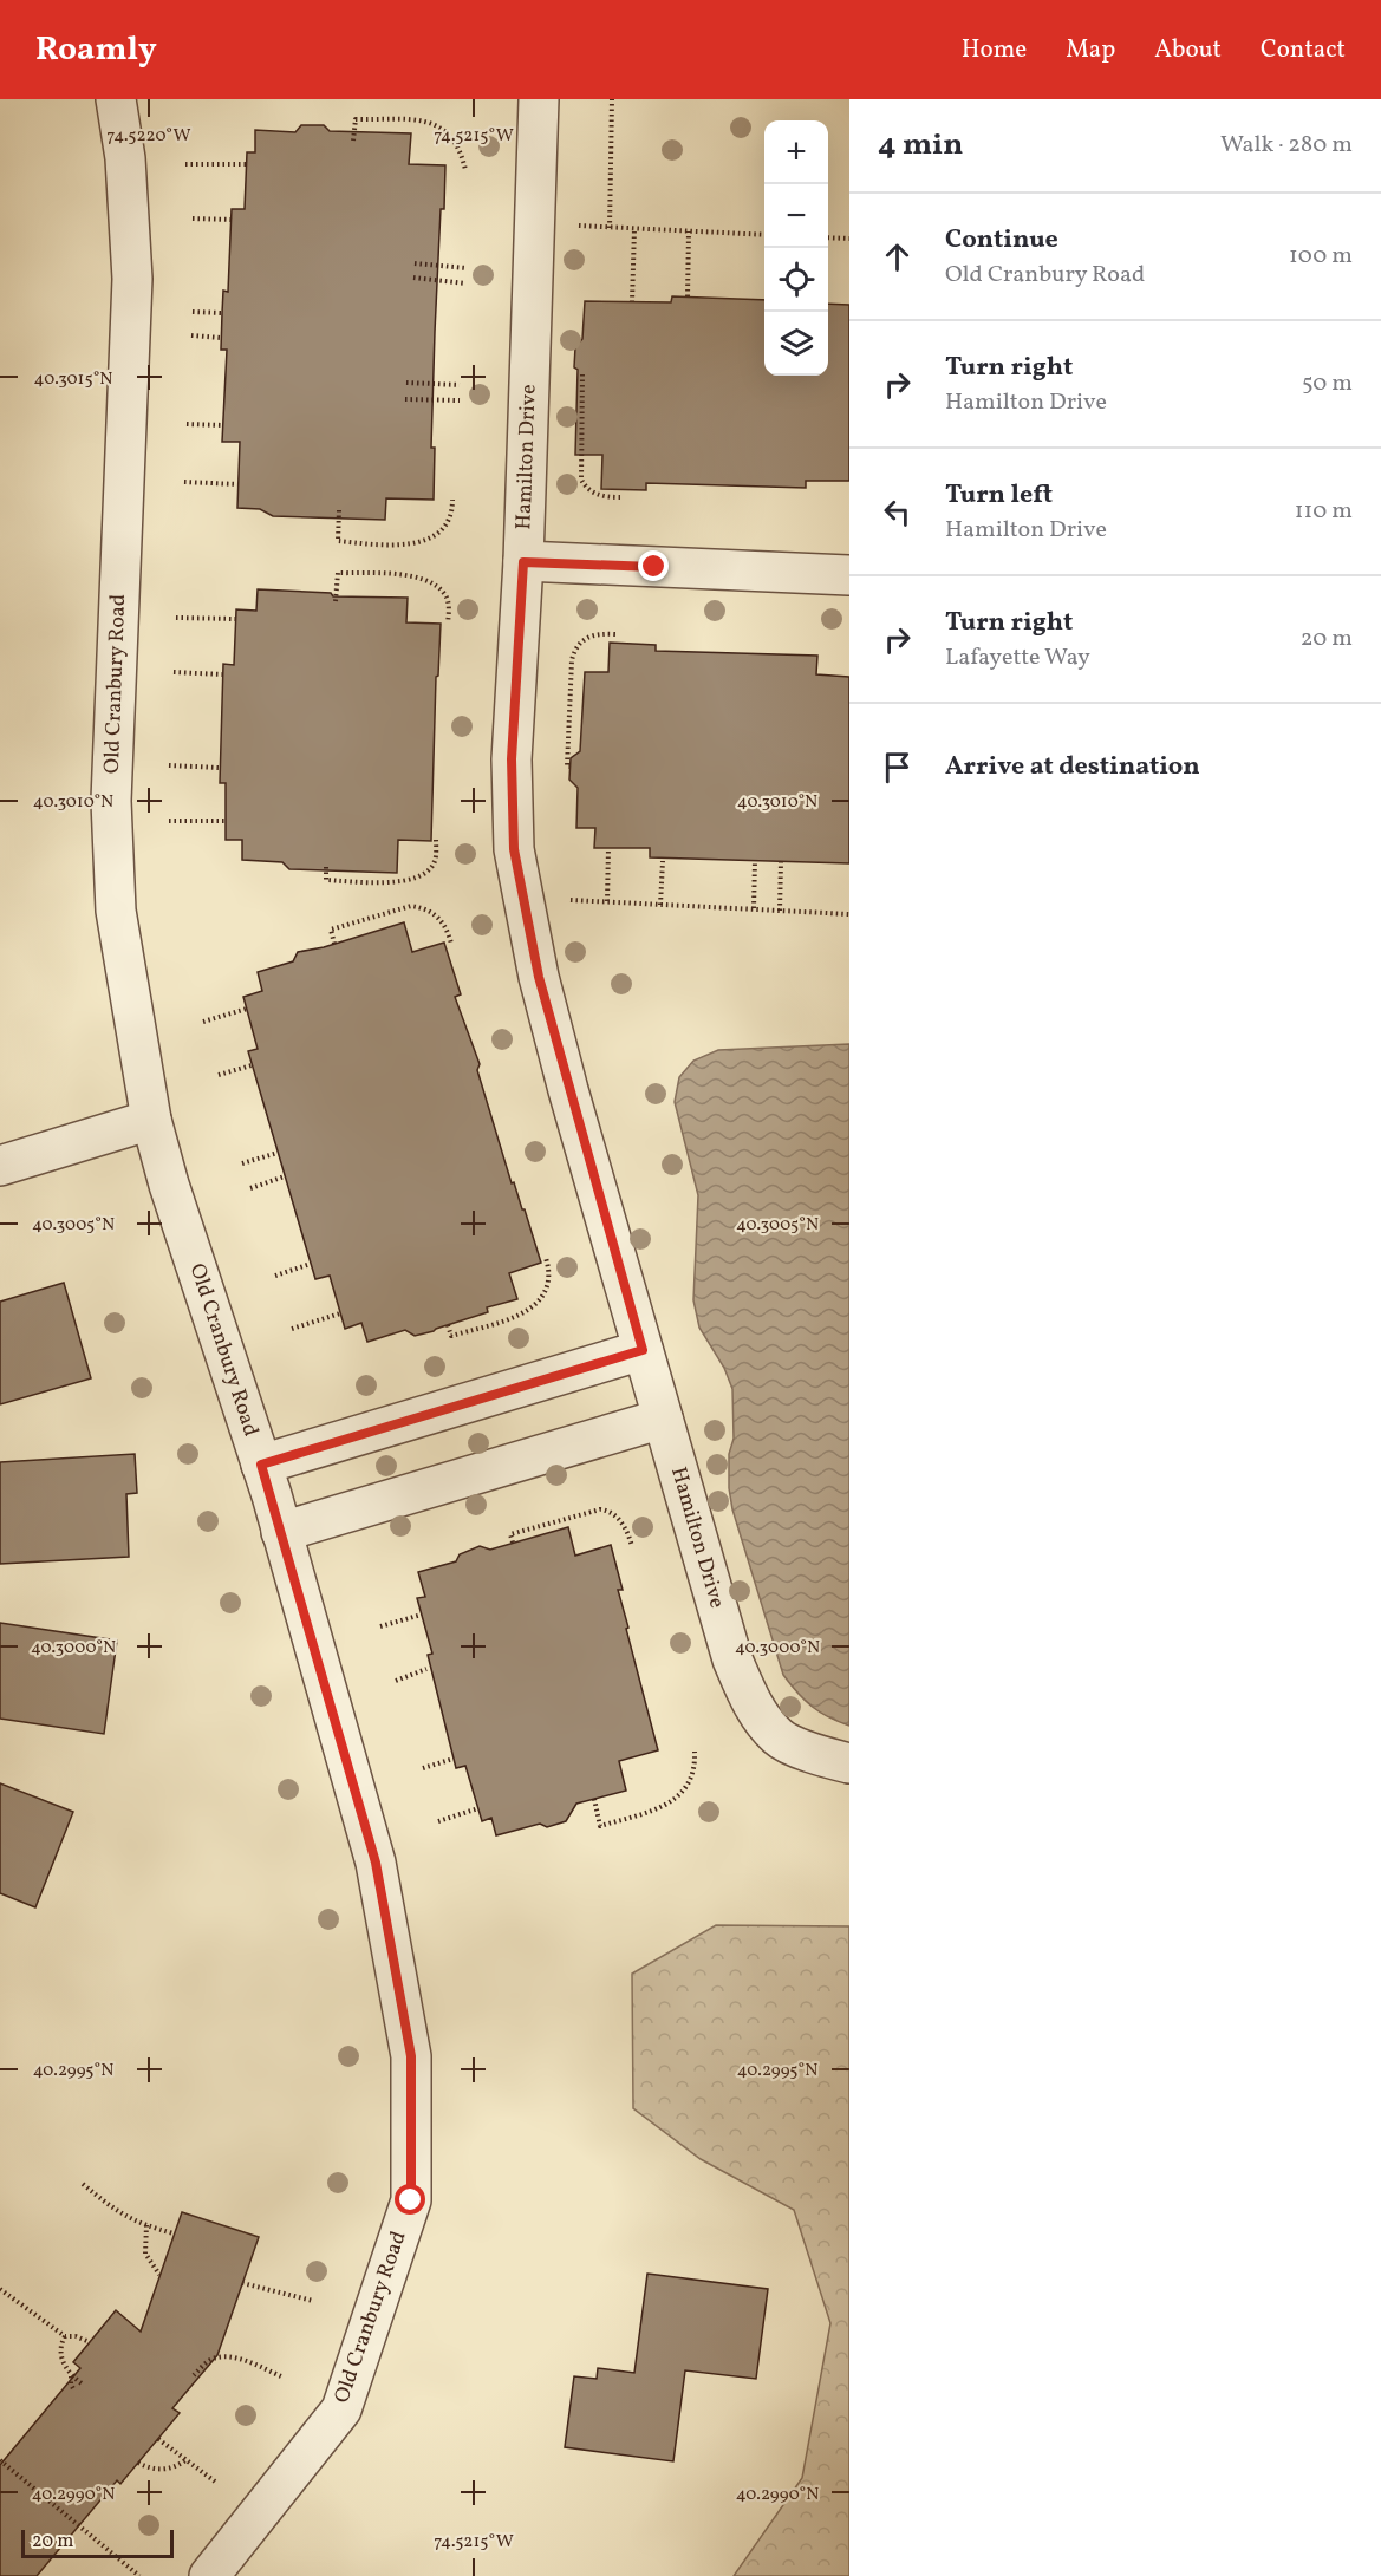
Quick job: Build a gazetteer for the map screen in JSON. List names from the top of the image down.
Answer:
{
  "streets": {
    "street": ["Hamilton Drive", "Old Cranbury Road"]
  },
  "scale_bar": "20 m",
  "page": {
    "header": "Roamly",
    "nav": [
      "Home",
      "Map",
      "About",
      "Contact"
    ],
    "heading": ["4 min", "Walk · 280 m"],
    "map_buttons": ["+", "−"],
    "list": [
      ["Continue", "Old Cranbury Road", "100 m"],
      ["Turn right", "Hamilton Drive", "50 m"],
      ["Turn left", "Hamilton Drive", "110 m"],
      ["Turn right", "Lafayette Way", "20 m"],
      "Arrive at destination"
    ],
    "scale": "20 m"
  },
  "coordinates": [
    "74.5220°W",
    "74.5215°W",
    "40.3015°N",
    "40.3010°N",
    "40.3005°N",
    "40.3000°N",
    "40.2995°N",
    "40.2990°N"
  ]
}
